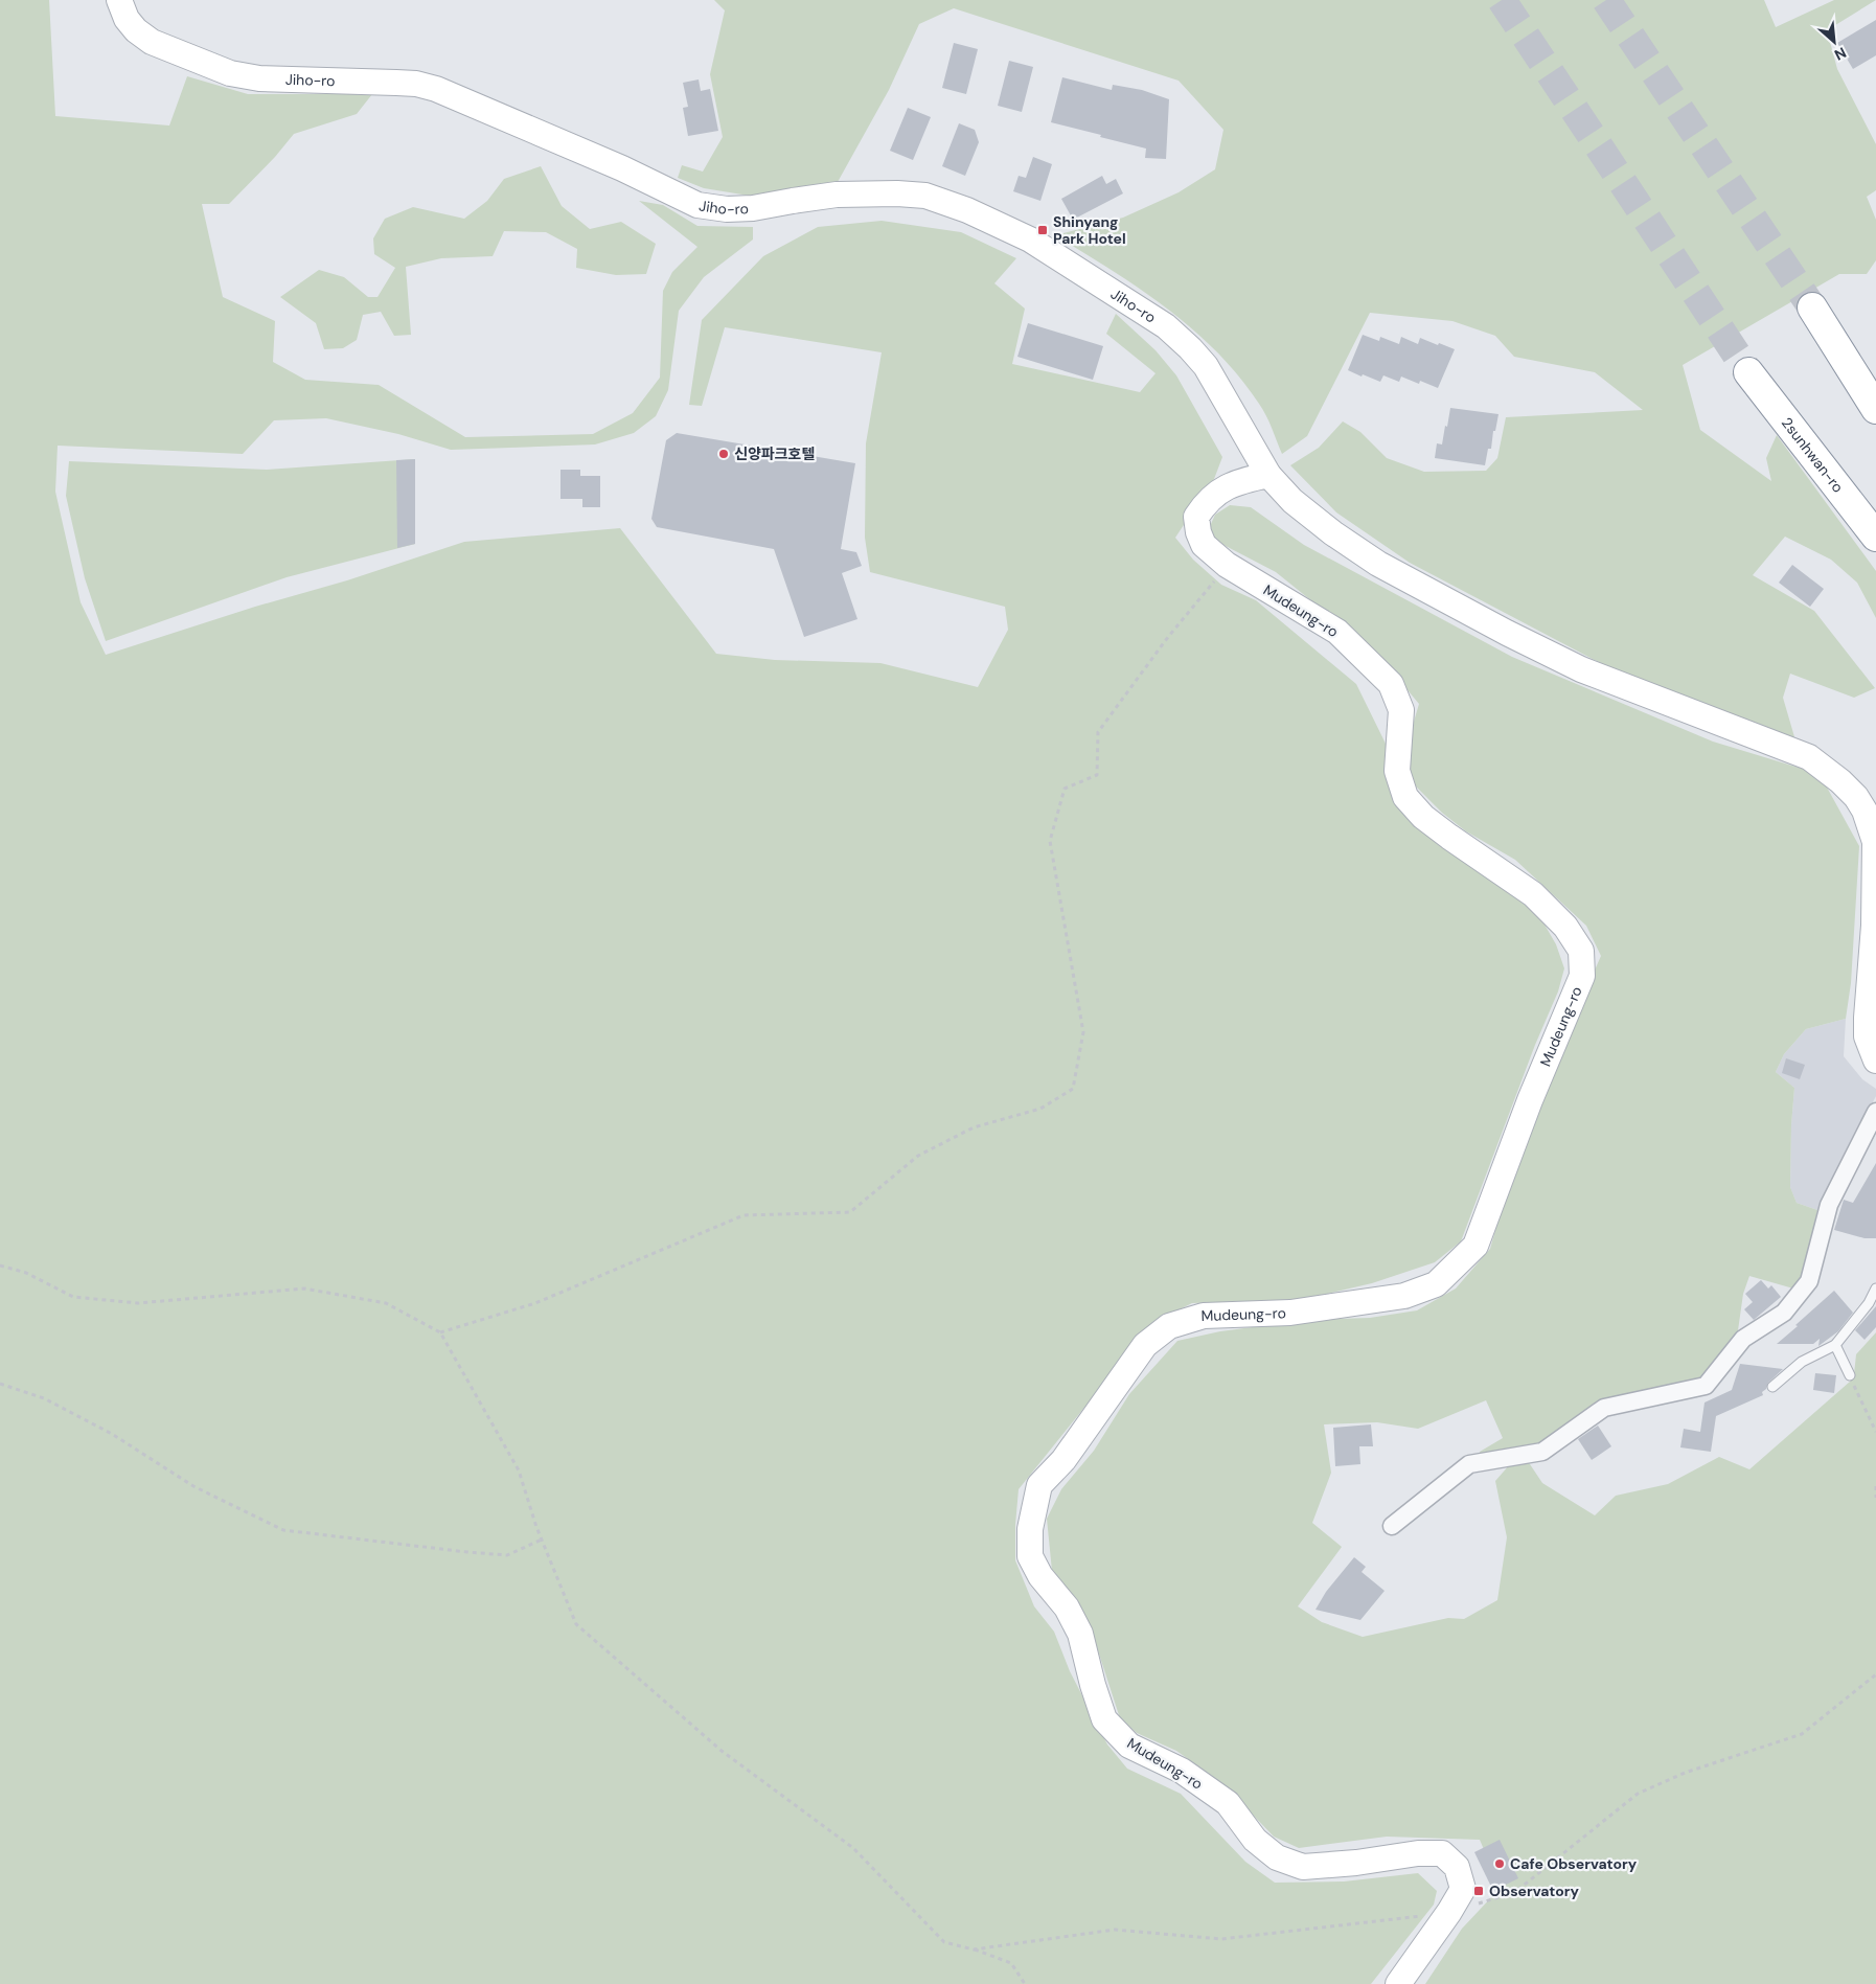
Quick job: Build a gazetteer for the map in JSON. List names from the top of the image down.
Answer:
{
  "streets": {
    "highway": ["2sunhwan-ro"],
    "main road": ["Jiho-ro", "Mudeung-ro"]
  },
  "crossings": [
    ["Jiho-ro", "Mudeung-ro"]
  ],
  "places": {
    "transit": ["Shinyang Park Hotel", "Observatory"],
    "other": ["신양파크호텔", "Cafe Observatory"]
  },
  "north": "bottom right"
}
